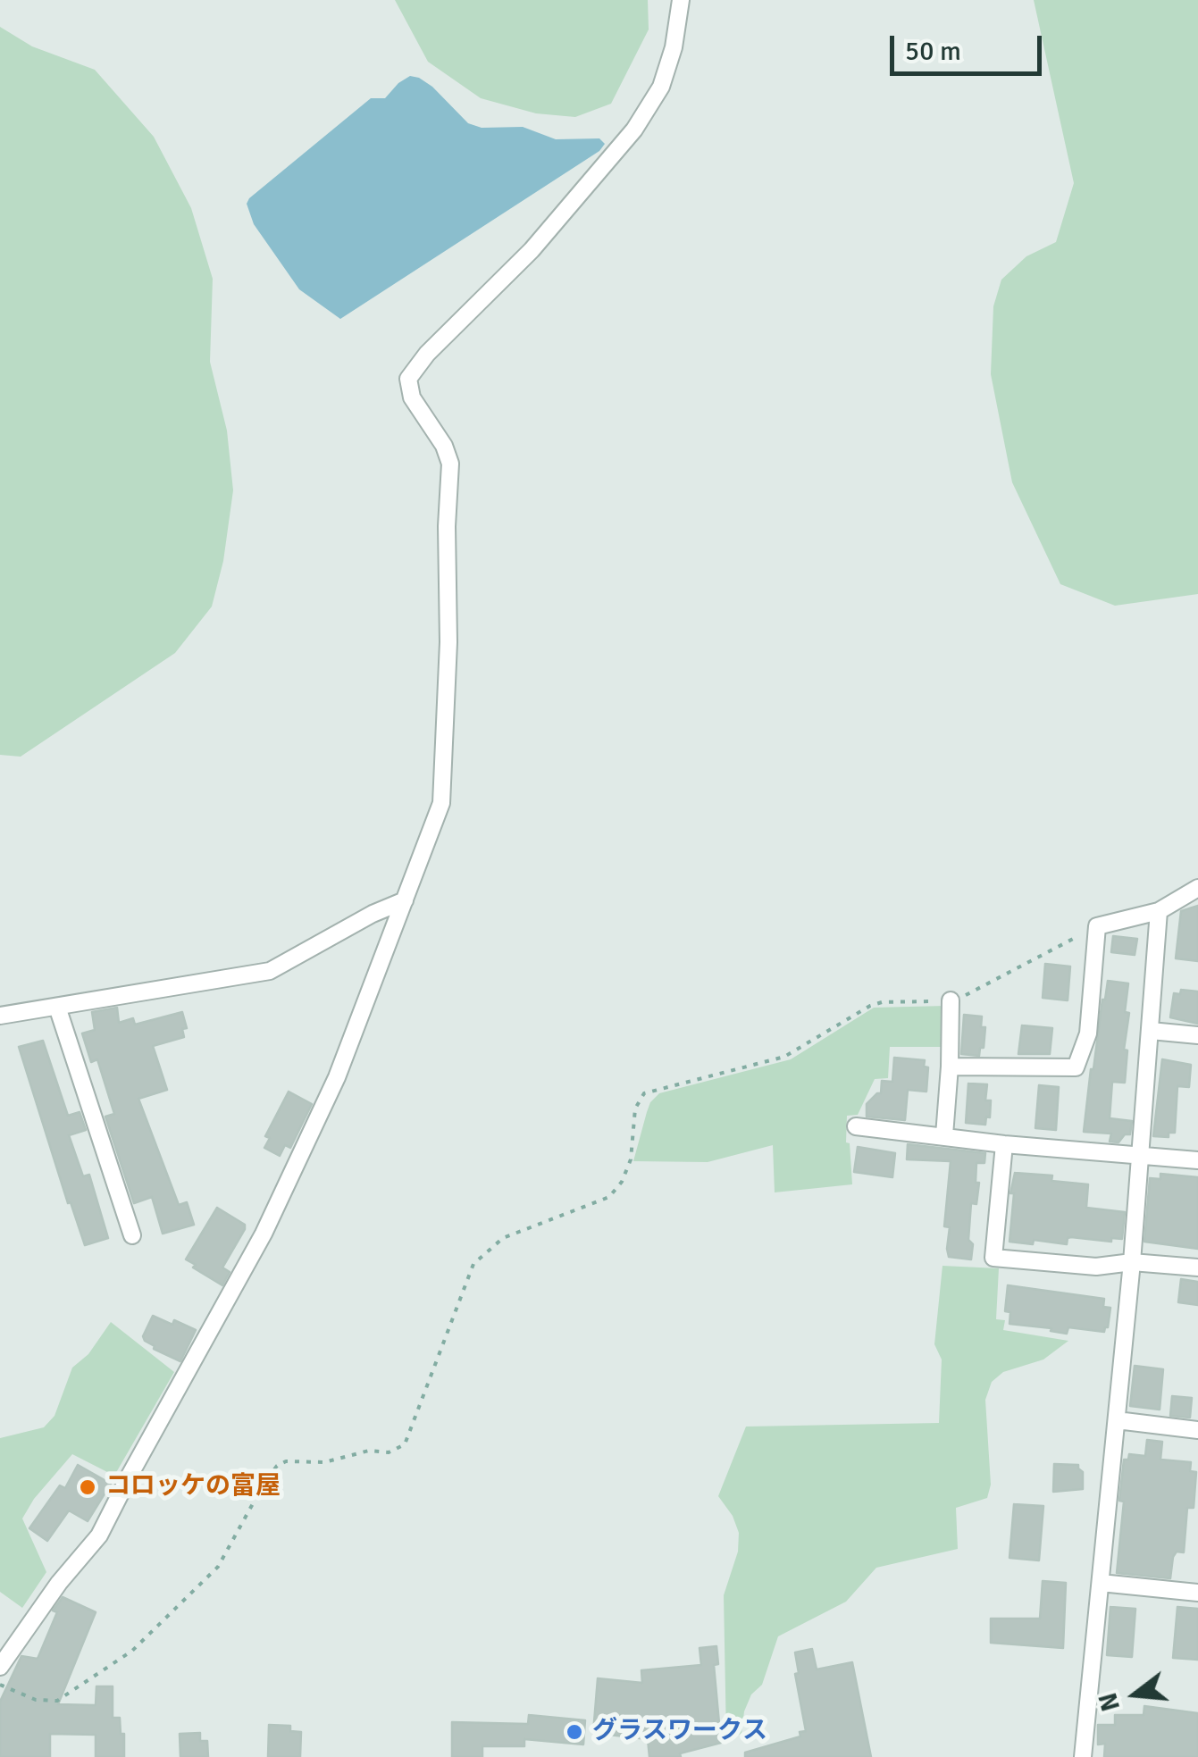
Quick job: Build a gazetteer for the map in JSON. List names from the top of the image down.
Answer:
{
  "places": ["コロッケの富屋", "グラスワークス"],
  "scale_bar": "50 m",
  "north": "left"
}
